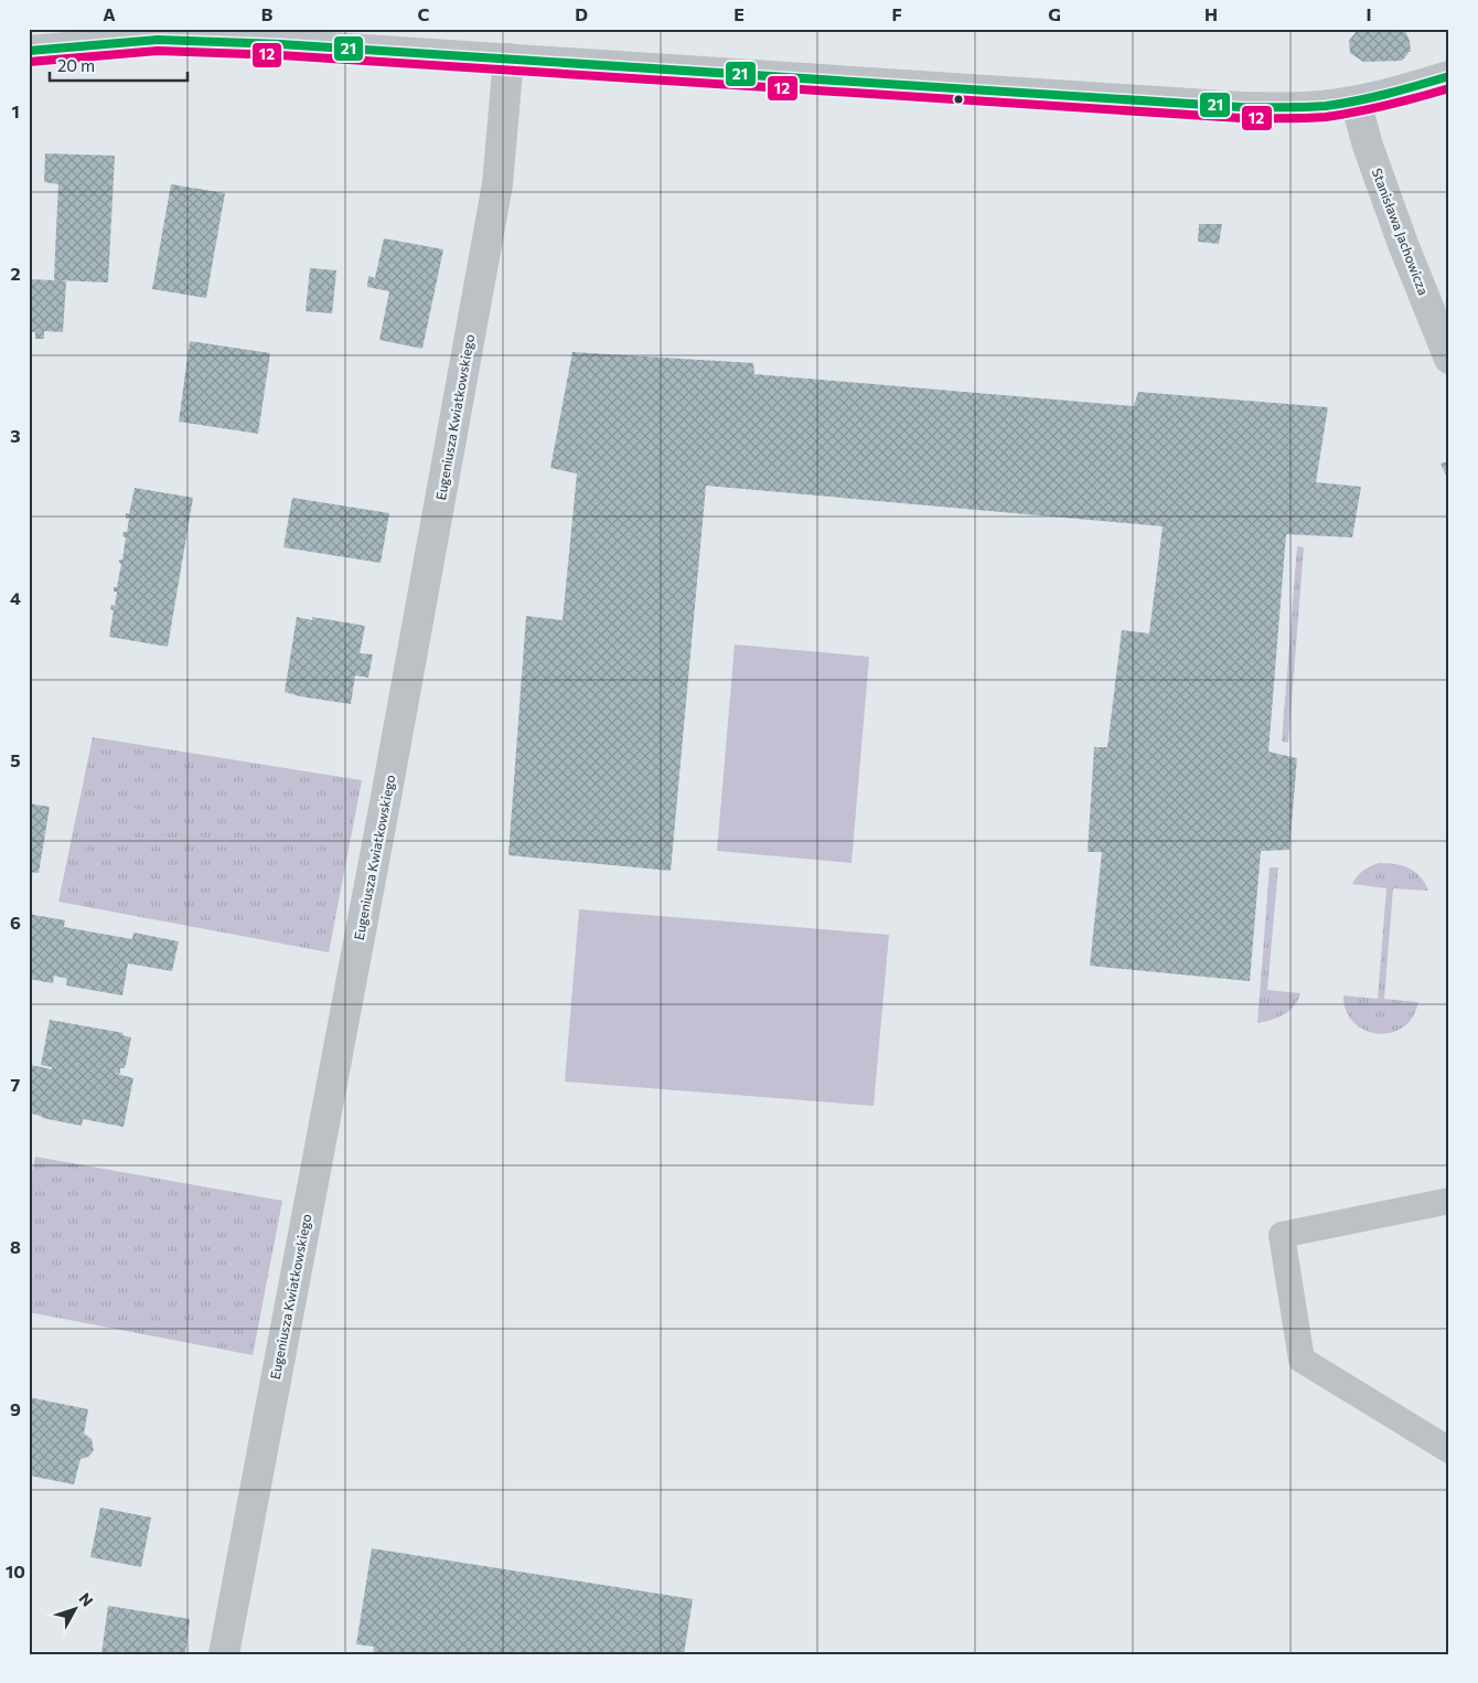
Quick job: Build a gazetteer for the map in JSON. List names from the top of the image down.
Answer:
{
  "streets": {
    "street": ["Stanisława Jachowicza", "Eugeniusza Kwiatkowskiego"]
  },
  "lines": ["transit line 21", "transit line 12"],
  "scale_bar": "20 m",
  "north": "top right",
  "grid": {
    "columns": [
      "A",
      "B",
      "C",
      "D",
      "E",
      "F",
      "G",
      "H",
      "I"
    ],
    "rows": [
      "1",
      "2",
      "3",
      "4",
      "5",
      "6",
      "7",
      "8",
      "9",
      "10"
    ]
  }
}
